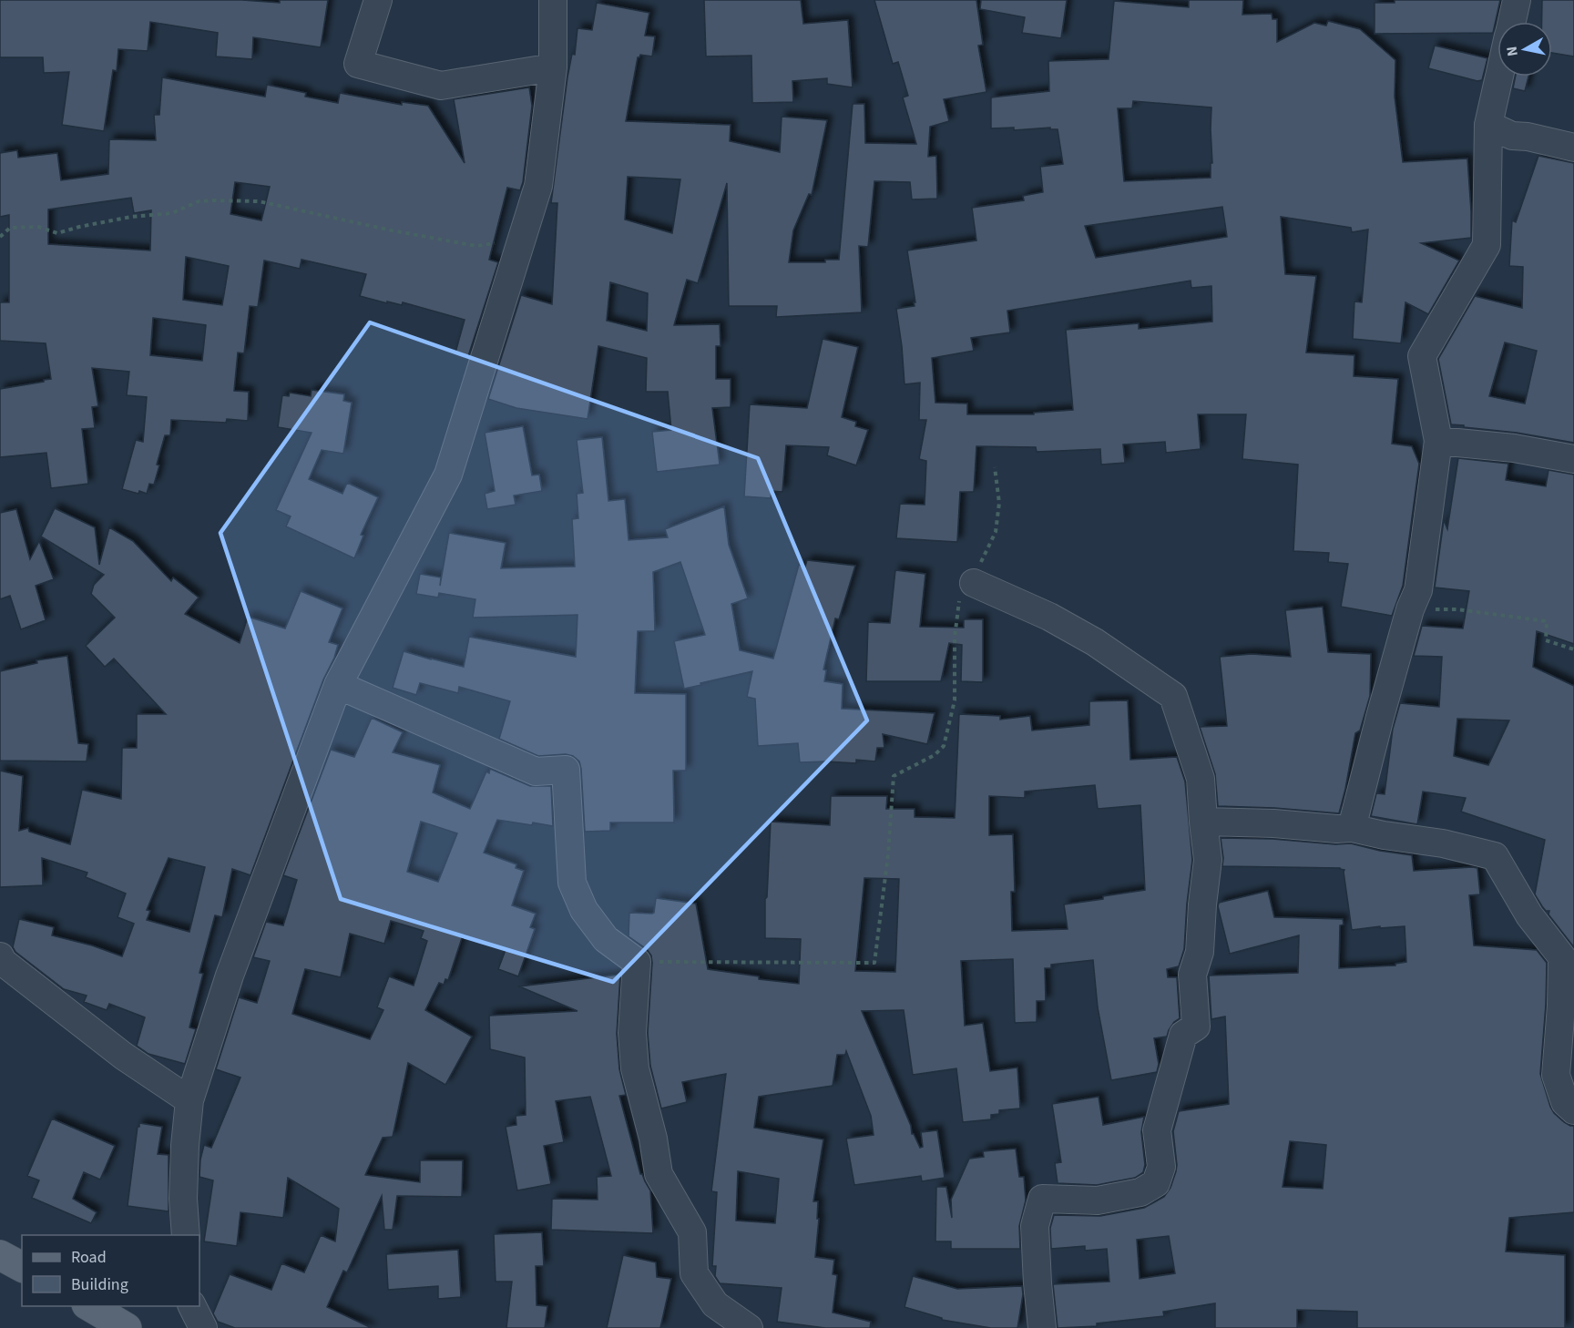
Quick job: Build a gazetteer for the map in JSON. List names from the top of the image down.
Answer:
{
  "legend": ["Road", "Building"],
  "north": "left"
}
